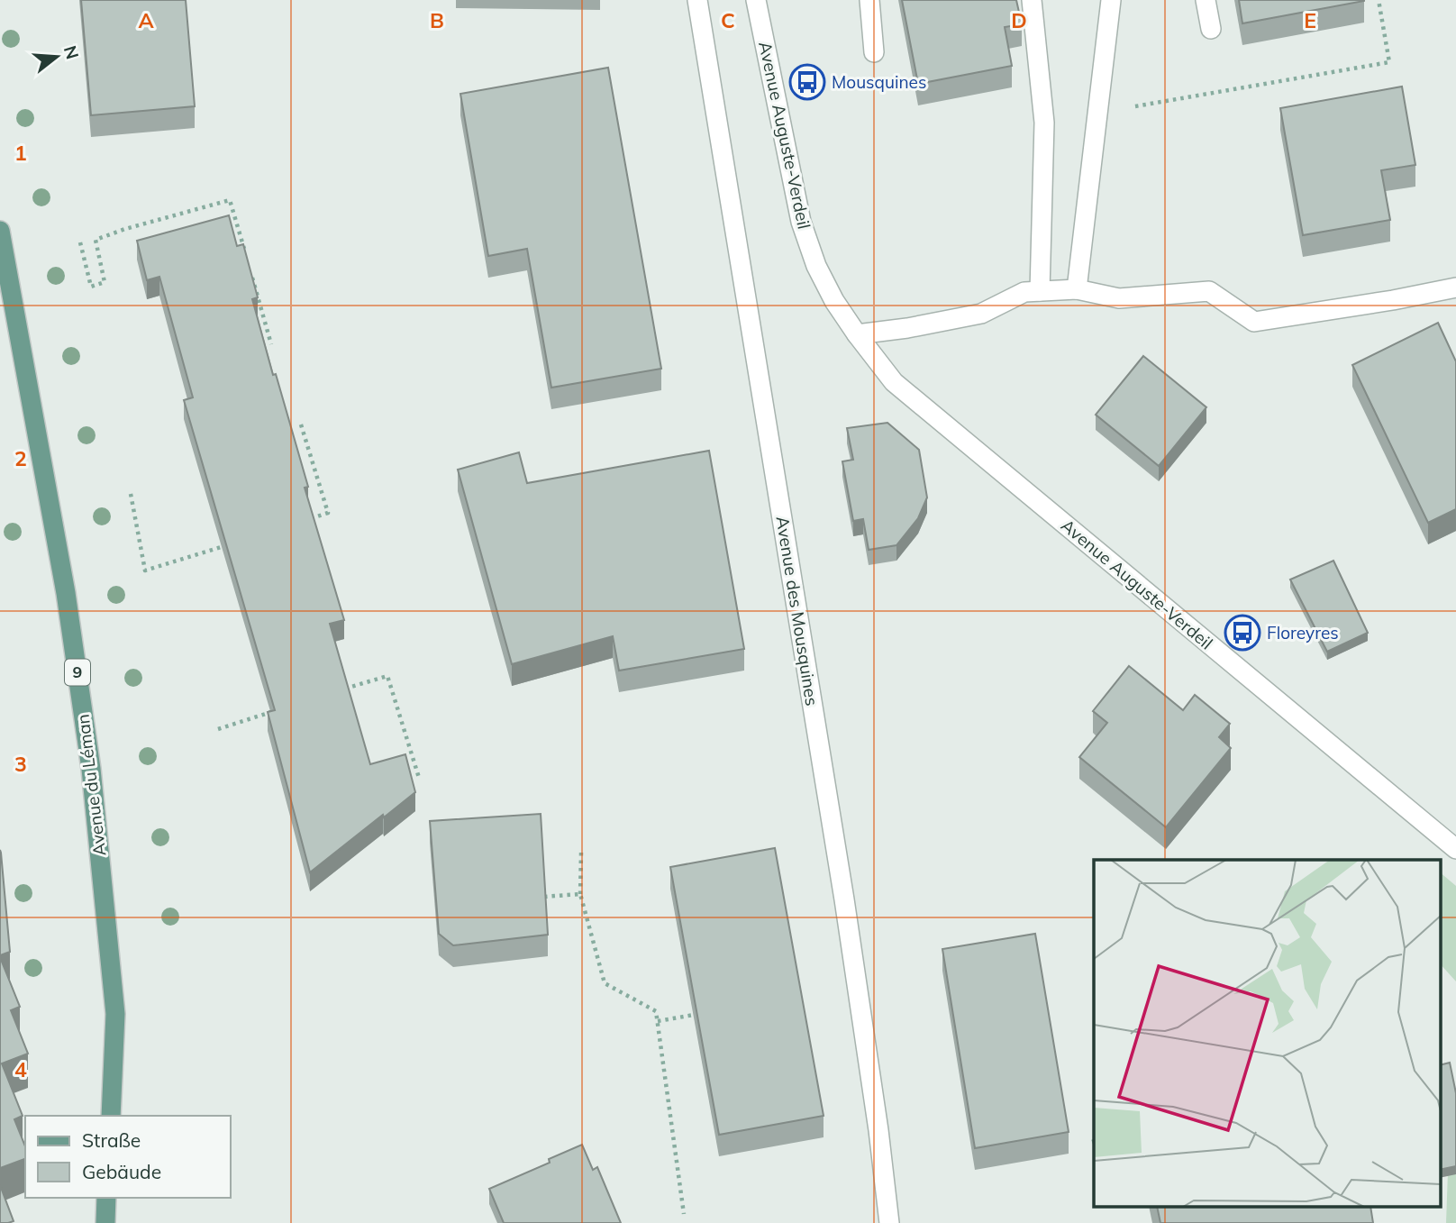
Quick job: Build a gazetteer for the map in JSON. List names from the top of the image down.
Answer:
{
  "streets": {
    "main road": ["9", "Avenue du Léman"],
    "street": ["Avenue Auguste-Verdeil", "Avenue des Mousquines"]
  },
  "places": {
    "bus stop": ["Mousquines", "Floreyres"]
  },
  "legend": ["Straße", "Gebäude"],
  "north": "right",
  "grid": {
    "columns": [
      "A",
      "B",
      "C",
      "D",
      "E"
    ],
    "rows": [
      "1",
      "2",
      "3",
      "4"
    ]
  }
}
